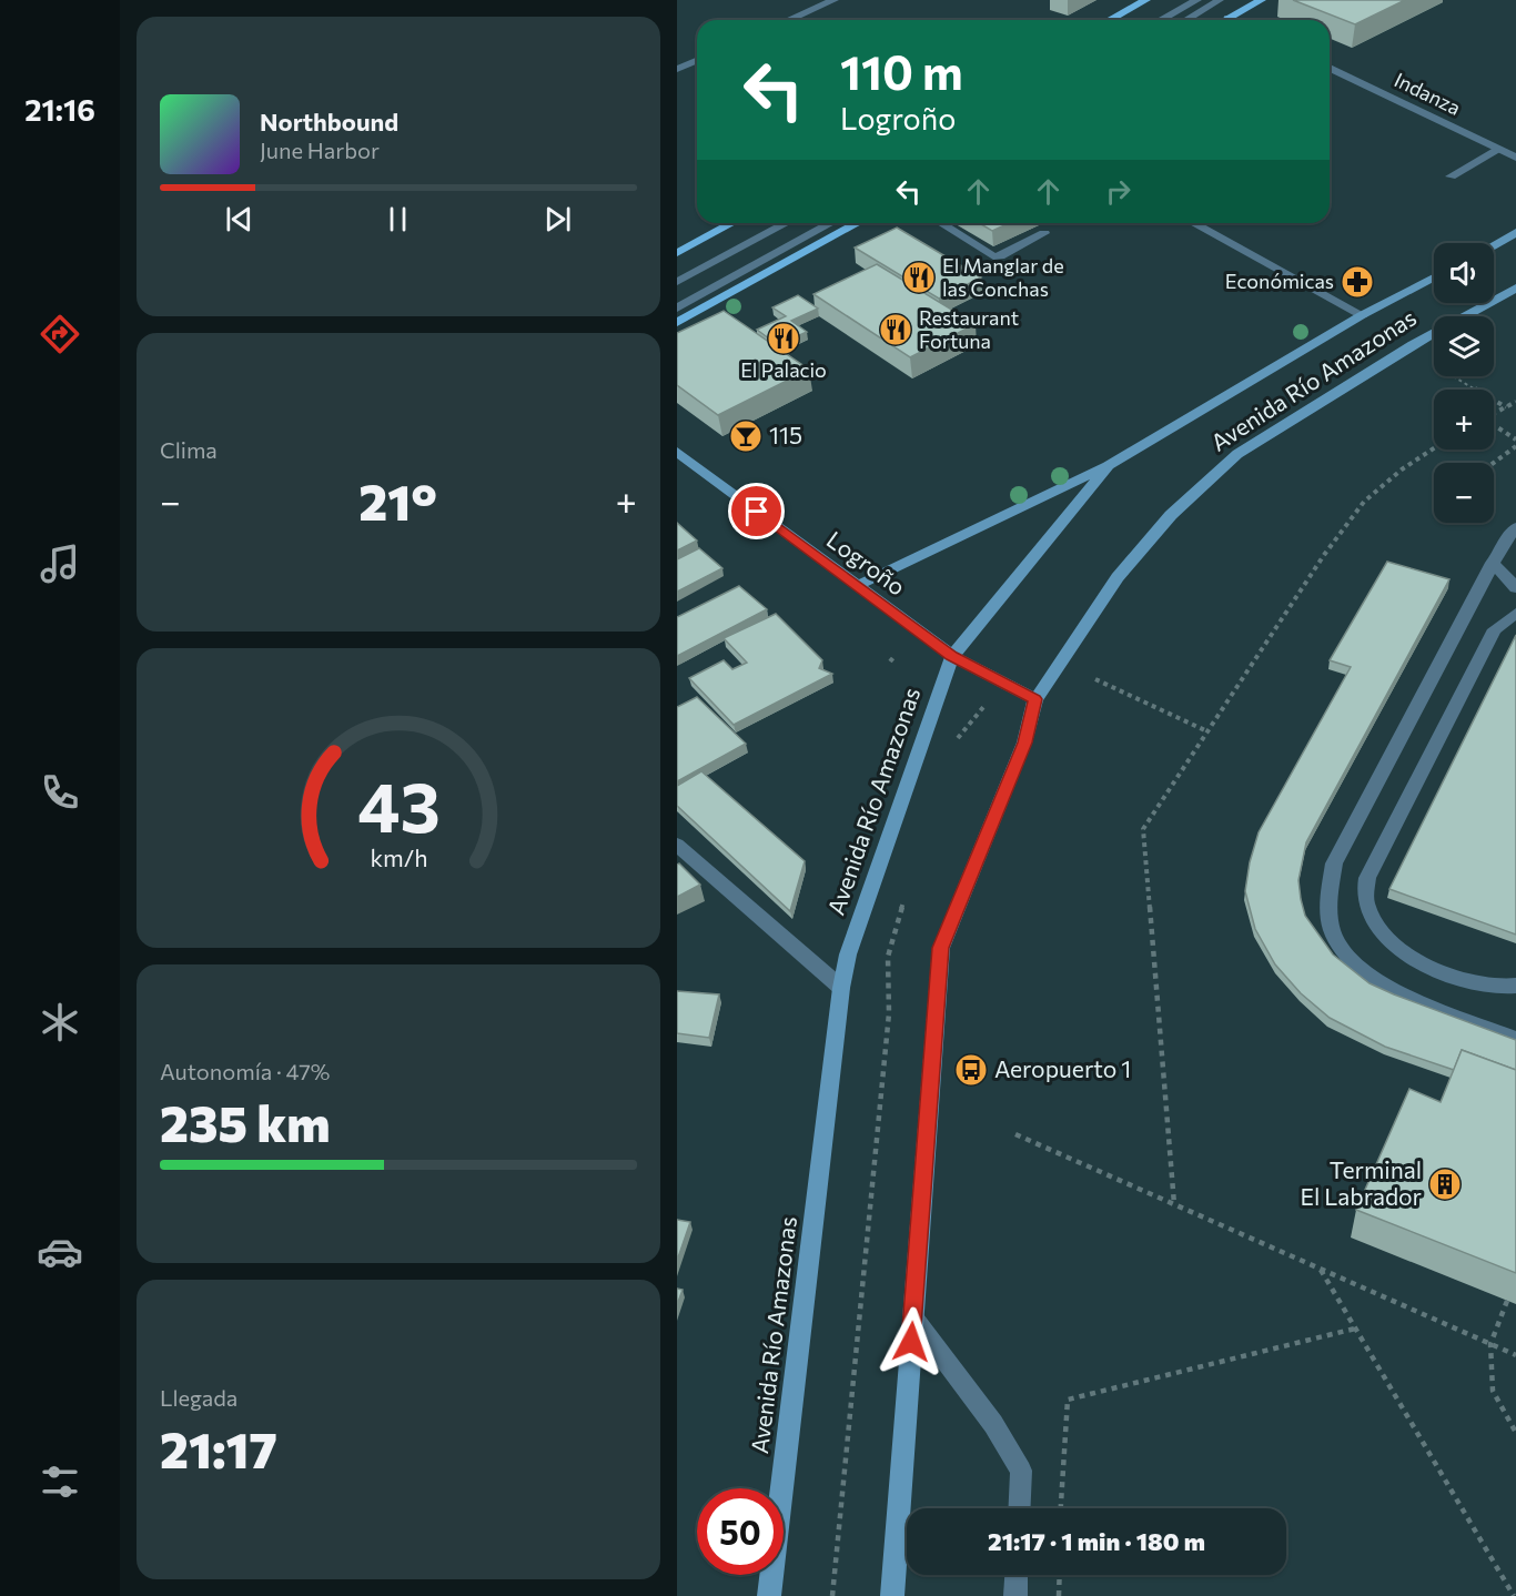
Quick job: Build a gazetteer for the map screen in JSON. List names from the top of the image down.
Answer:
{
  "streets": {
    "main road": ["Avenida Río Amazonas", "Logroño"],
    "street": ["Indanza"]
  },
  "crossings": [
    ["Avenida Río Amazonas", "Logroño"]
  ],
  "places": {
    "restaurant": ["El Manglar de las Conchas", "Restaurant Fortuna", "El Palacio"],
    "pharmacy": ["Económicas"],
    "bar": ["115"],
    "bus stop": ["Aeropuerto 1"],
    "building": ["Terminal El Labrador"]
  },
  "page": {
    "tabs": "21:16",
    "turn": ["110 m", "Logroño"],
    "song": ["Northbound", "June Harbor"],
    "map_buttons": ["+", "−"],
    "tile": [
      "Clima",
      ["Autonomía · 47%", "235 km"],
      ["Llegada", "21:17"]
    ],
    "heat": ["−", "21°", "+"],
    "limit": "50",
    "trip": "21:17 · 1 min · 180 m",
    "gauge": ["43", "km/h"]
  }
}
